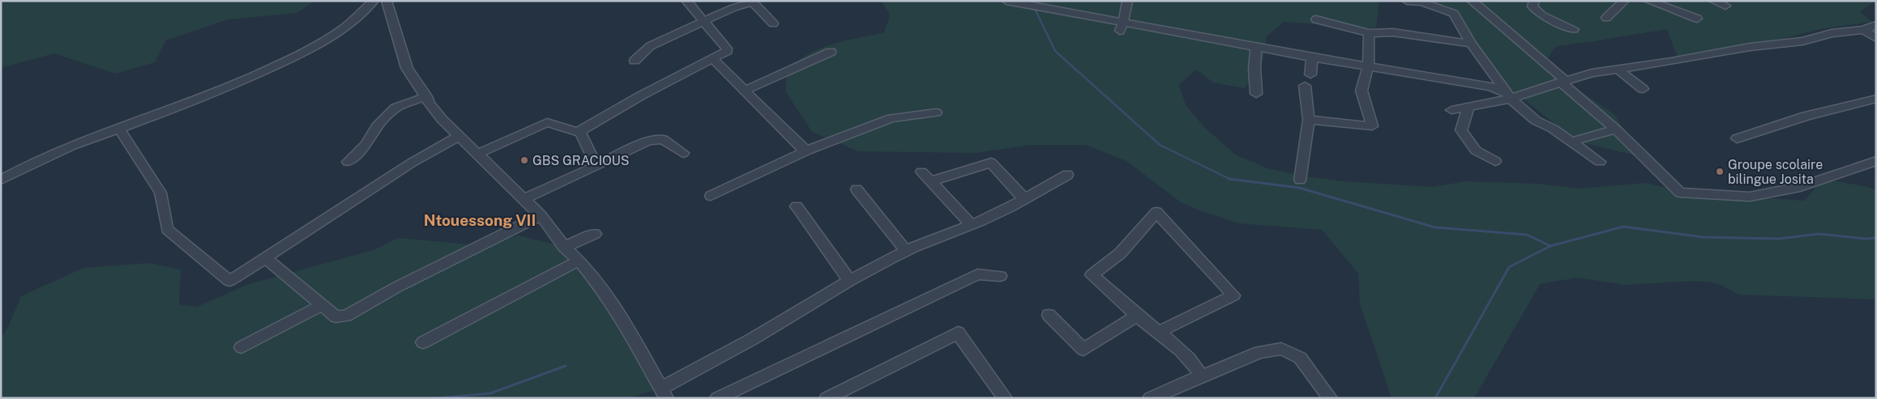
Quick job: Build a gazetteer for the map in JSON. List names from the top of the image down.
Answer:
{
  "districts": ["Ntouessong VII"],
  "places": ["GBS GRACIOUS", "Groupe scolaire bilingue Josita"]
}
